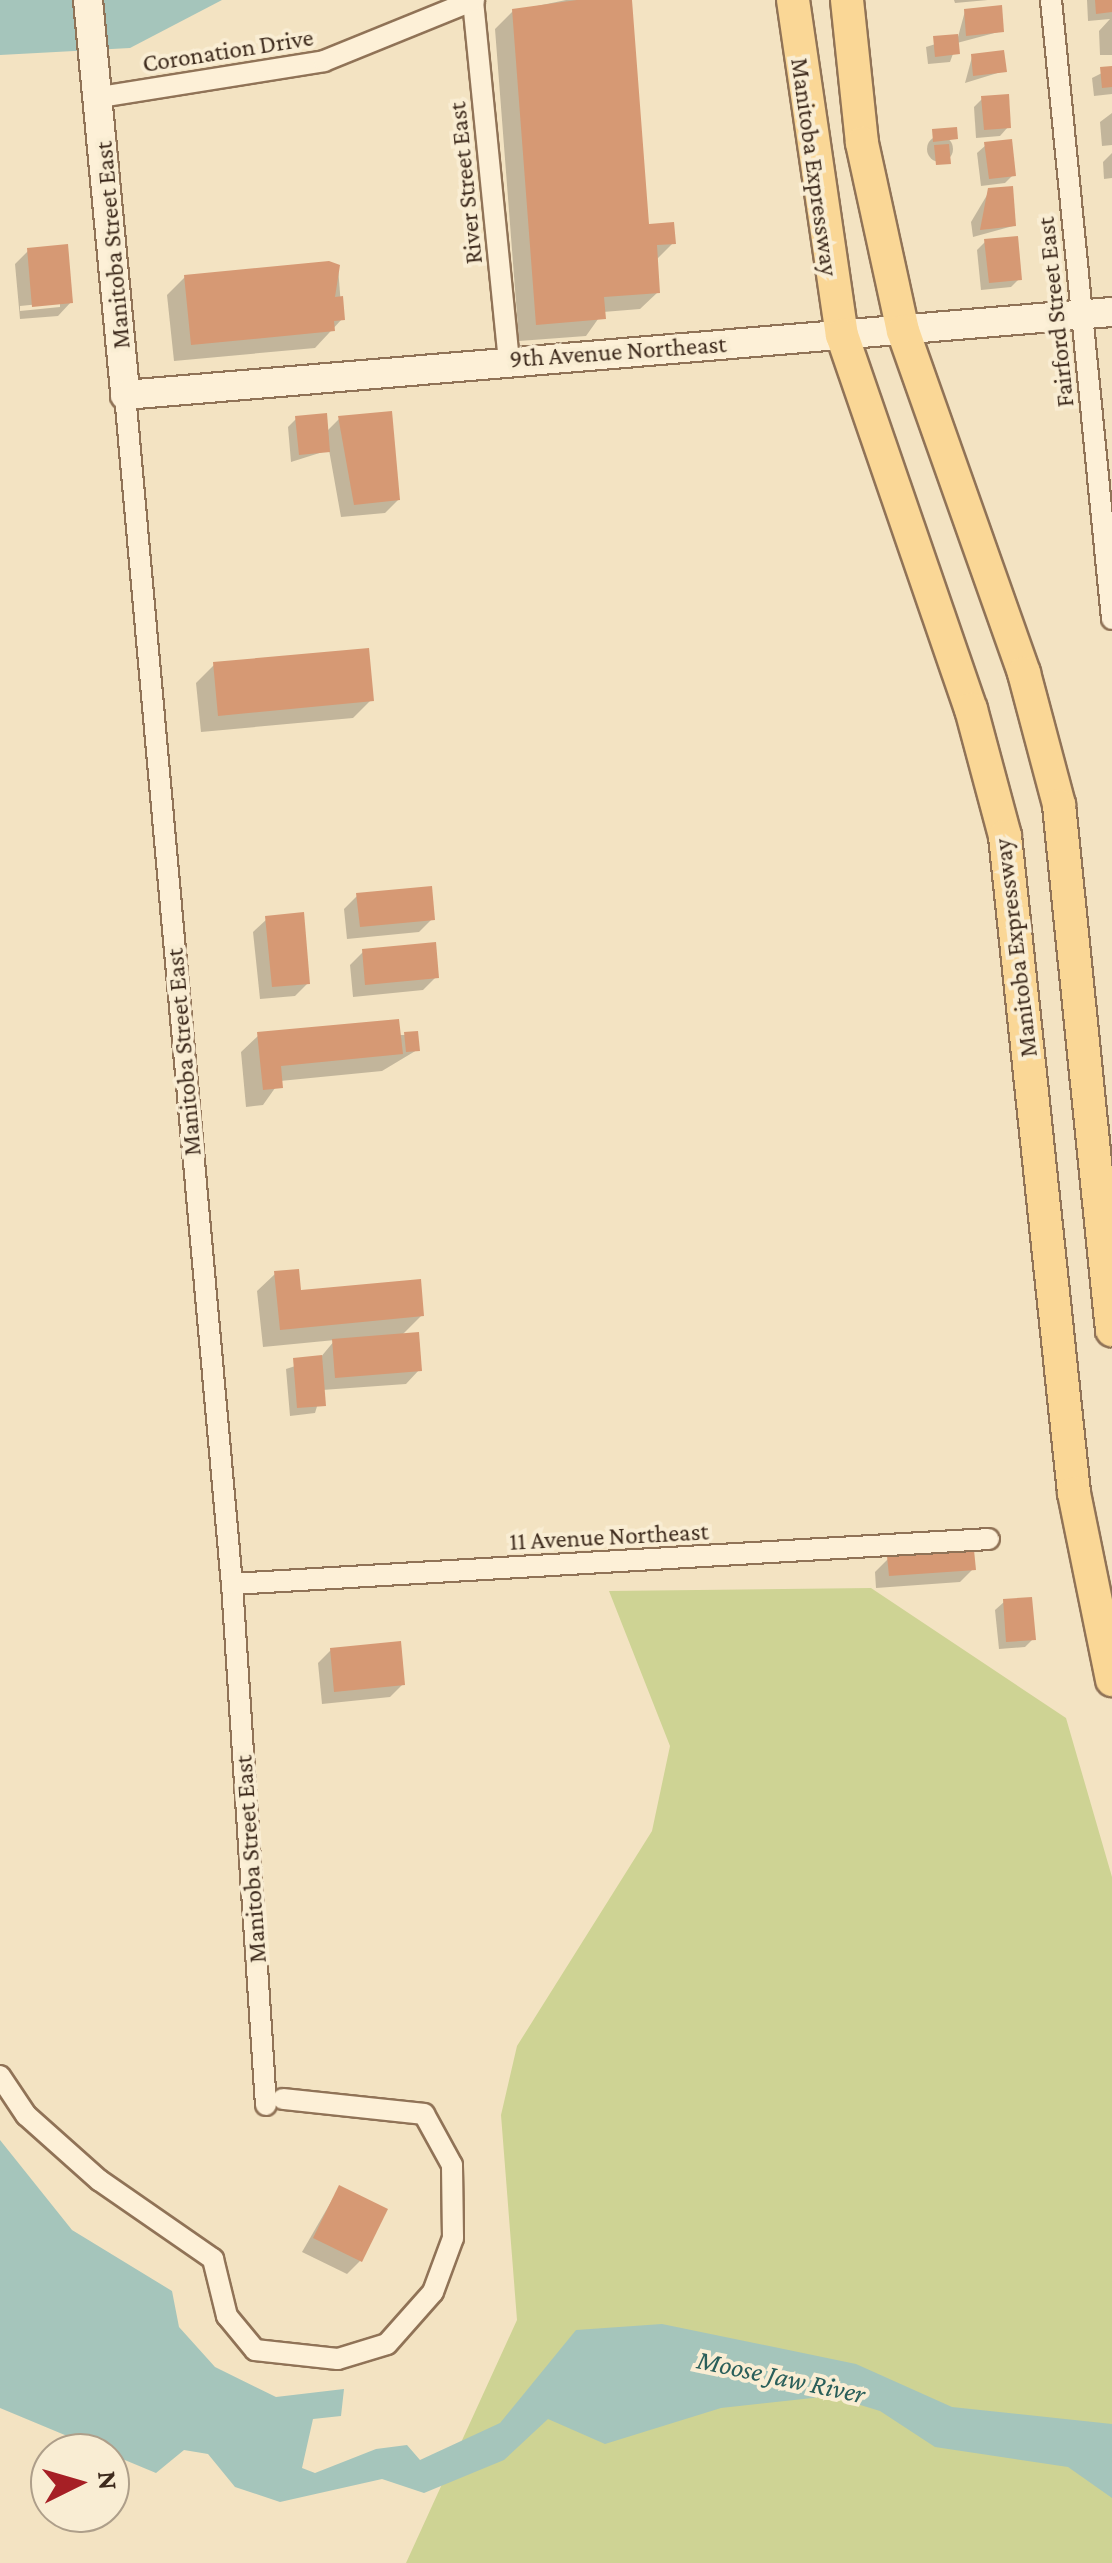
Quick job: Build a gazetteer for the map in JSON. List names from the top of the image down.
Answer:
{
  "streets": {
    "main road": ["Manitoba Expressway"],
    "street": [
      "Coronation Drive",
      "River Street East",
      "Manitoba Street East",
      "Fairford Street East",
      "9th Avenue Northeast",
      "11 Avenue Northeast"
    ]
  },
  "crossings": [
    ["Coronation Drive", "River Street East"],
    ["Coronation Drive", "Manitoba Street East"],
    ["Manitoba Expressway", "9th Avenue Northeast"],
    ["River Street East", "9th Avenue Northeast"],
    ["Manitoba Street East", "9th Avenue Northeast"],
    ["Manitoba Street East", "11 Avenue Northeast"],
    ["Fairford Street East", "9th Avenue Northeast"]
  ],
  "water": ["Moose Jaw River"],
  "north": "right"
}
